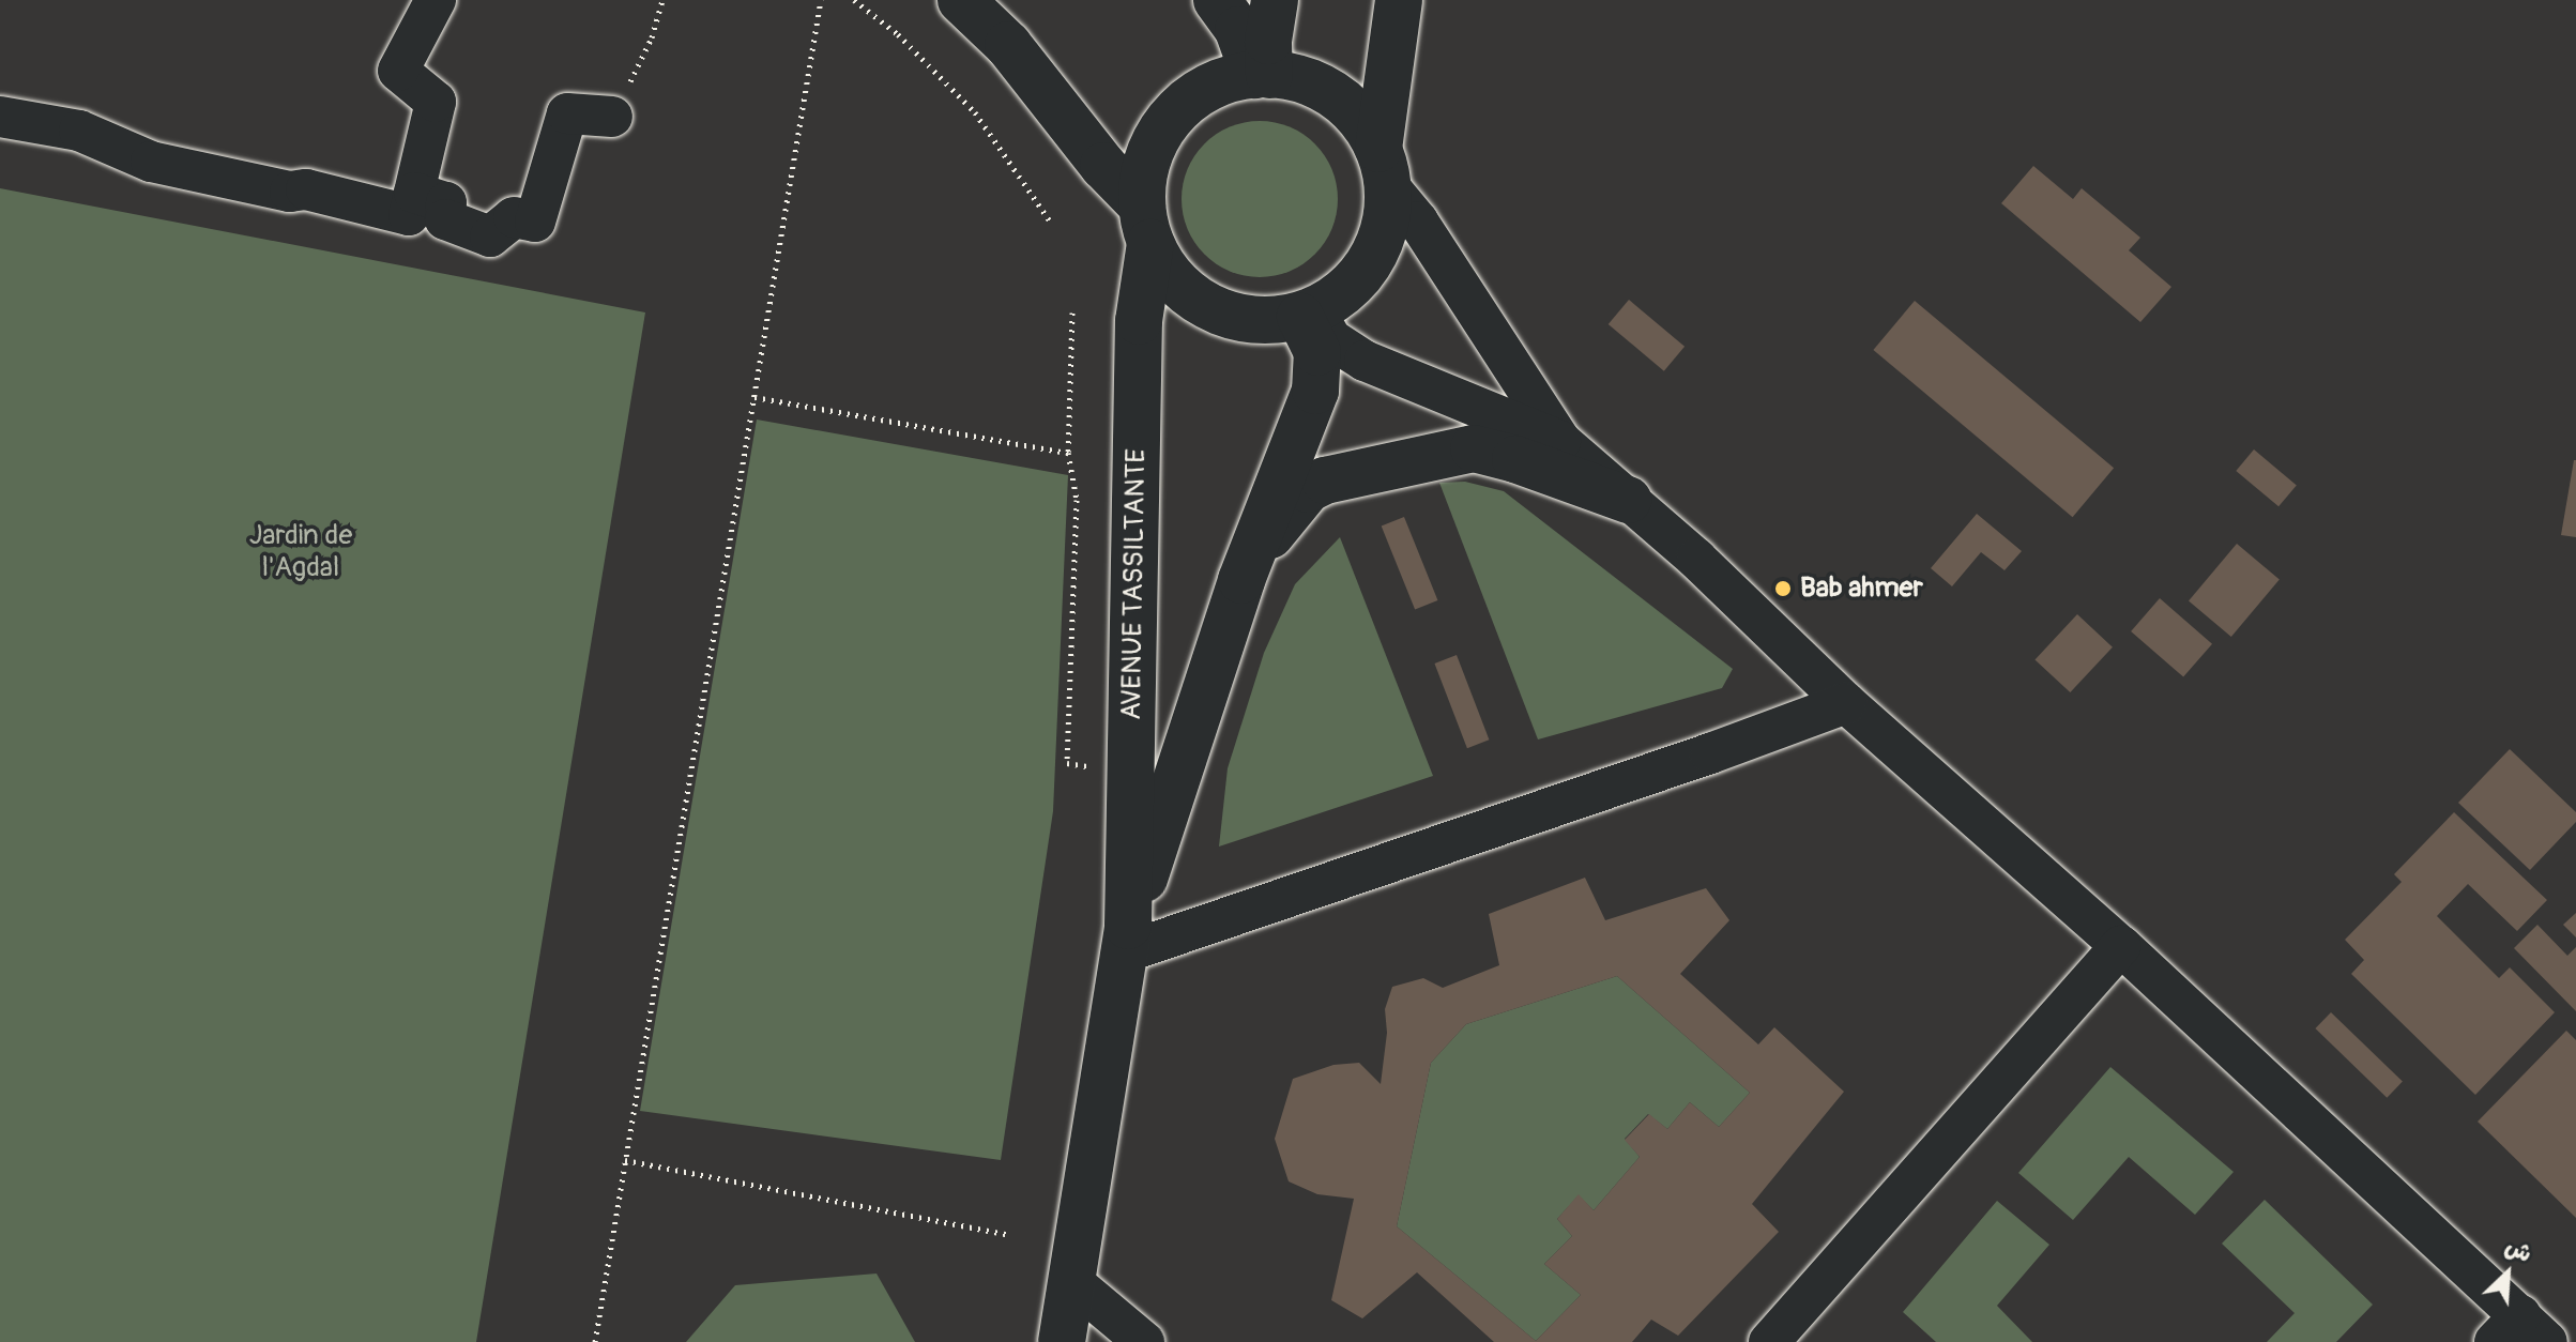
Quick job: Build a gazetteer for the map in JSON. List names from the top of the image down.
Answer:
{
  "streets": {
    "street": ["AVENUE TASSILTANTE"]
  },
  "parks": ["Jardin de l'Agdal"],
  "places": ["Bab ahmer"],
  "north": "top right"
}
